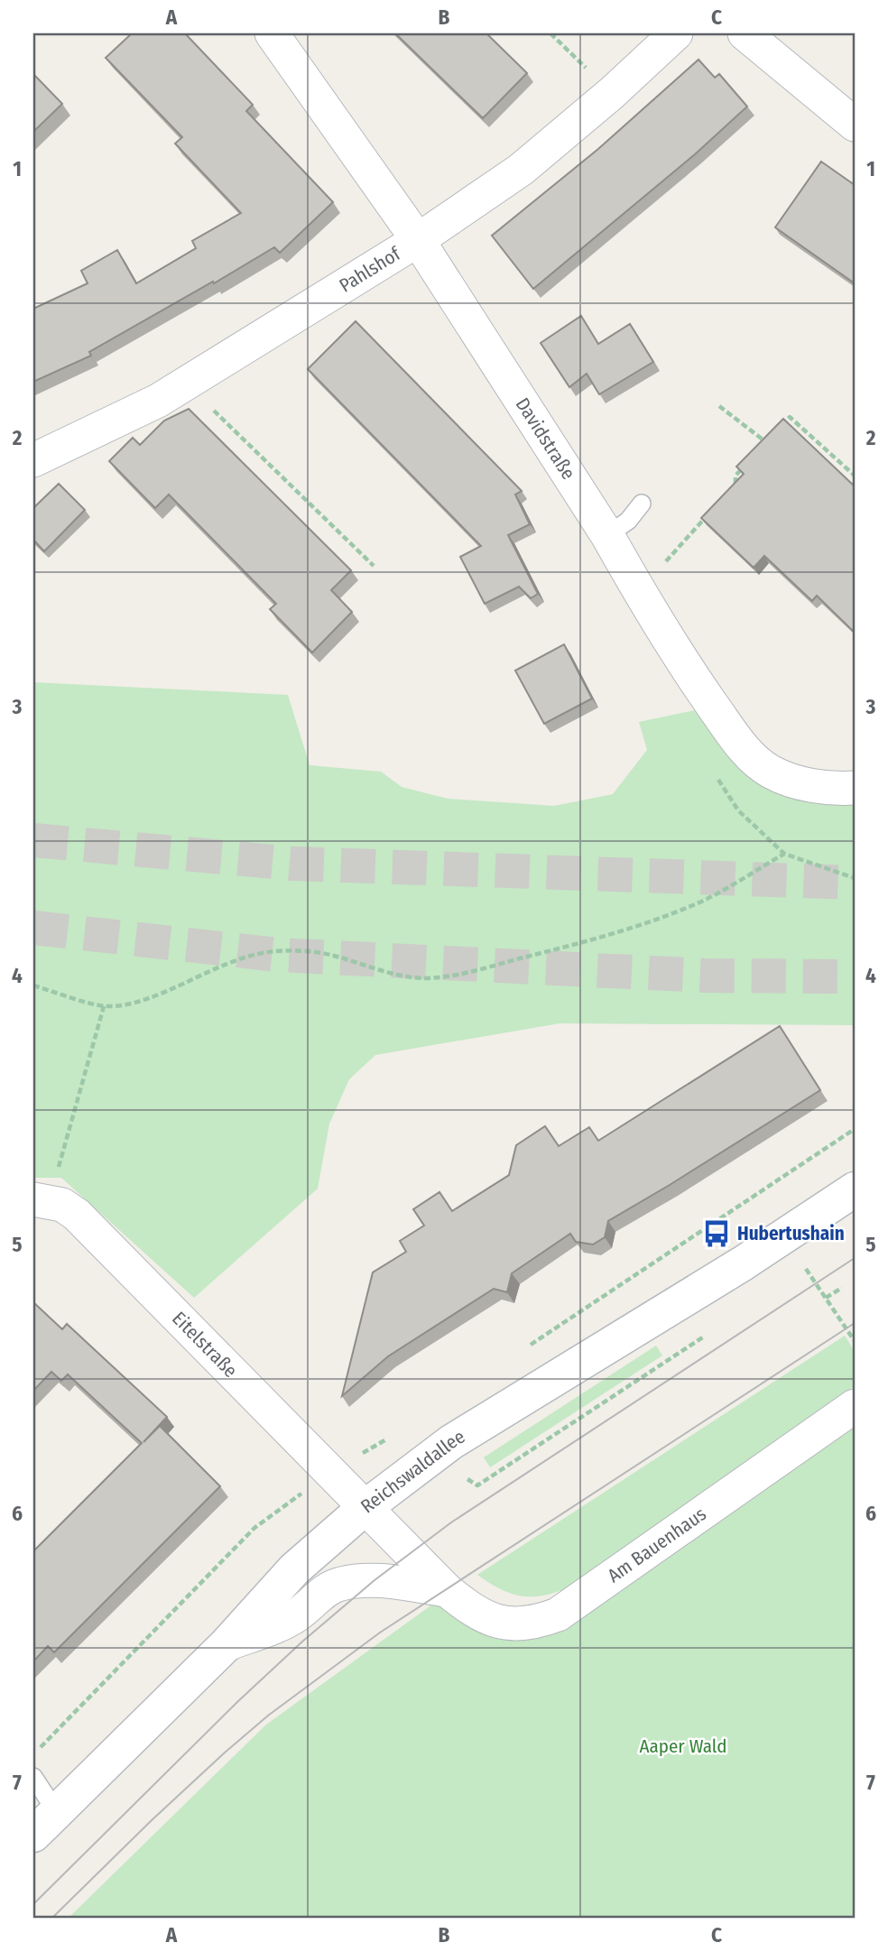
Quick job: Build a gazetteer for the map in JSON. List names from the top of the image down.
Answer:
{
  "streets": {
    "main road": ["Reichswaldallee"],
    "street": [
      "Pahlshof",
      "Davidstraße",
      "Eitelstraße",
      "Am Bauenhaus"
    ]
  },
  "crossings": [
    ["Pahlshof", "Davidstraße"],
    ["Eitelstraße", "Reichswaldallee"],
    ["Eitelstraße", "Am Bauenhaus"],
    ["Reichswaldallee", "Am Bauenhaus"]
  ],
  "parks": ["Aaper Wald"],
  "places": {
    "bus stop": ["Hubertushain"]
  },
  "grid": {
    "columns": ["A", "B", "C"],
    "rows": [
      "1",
      "2",
      "3",
      "4",
      "5",
      "6",
      "7"
    ]
  }
}
